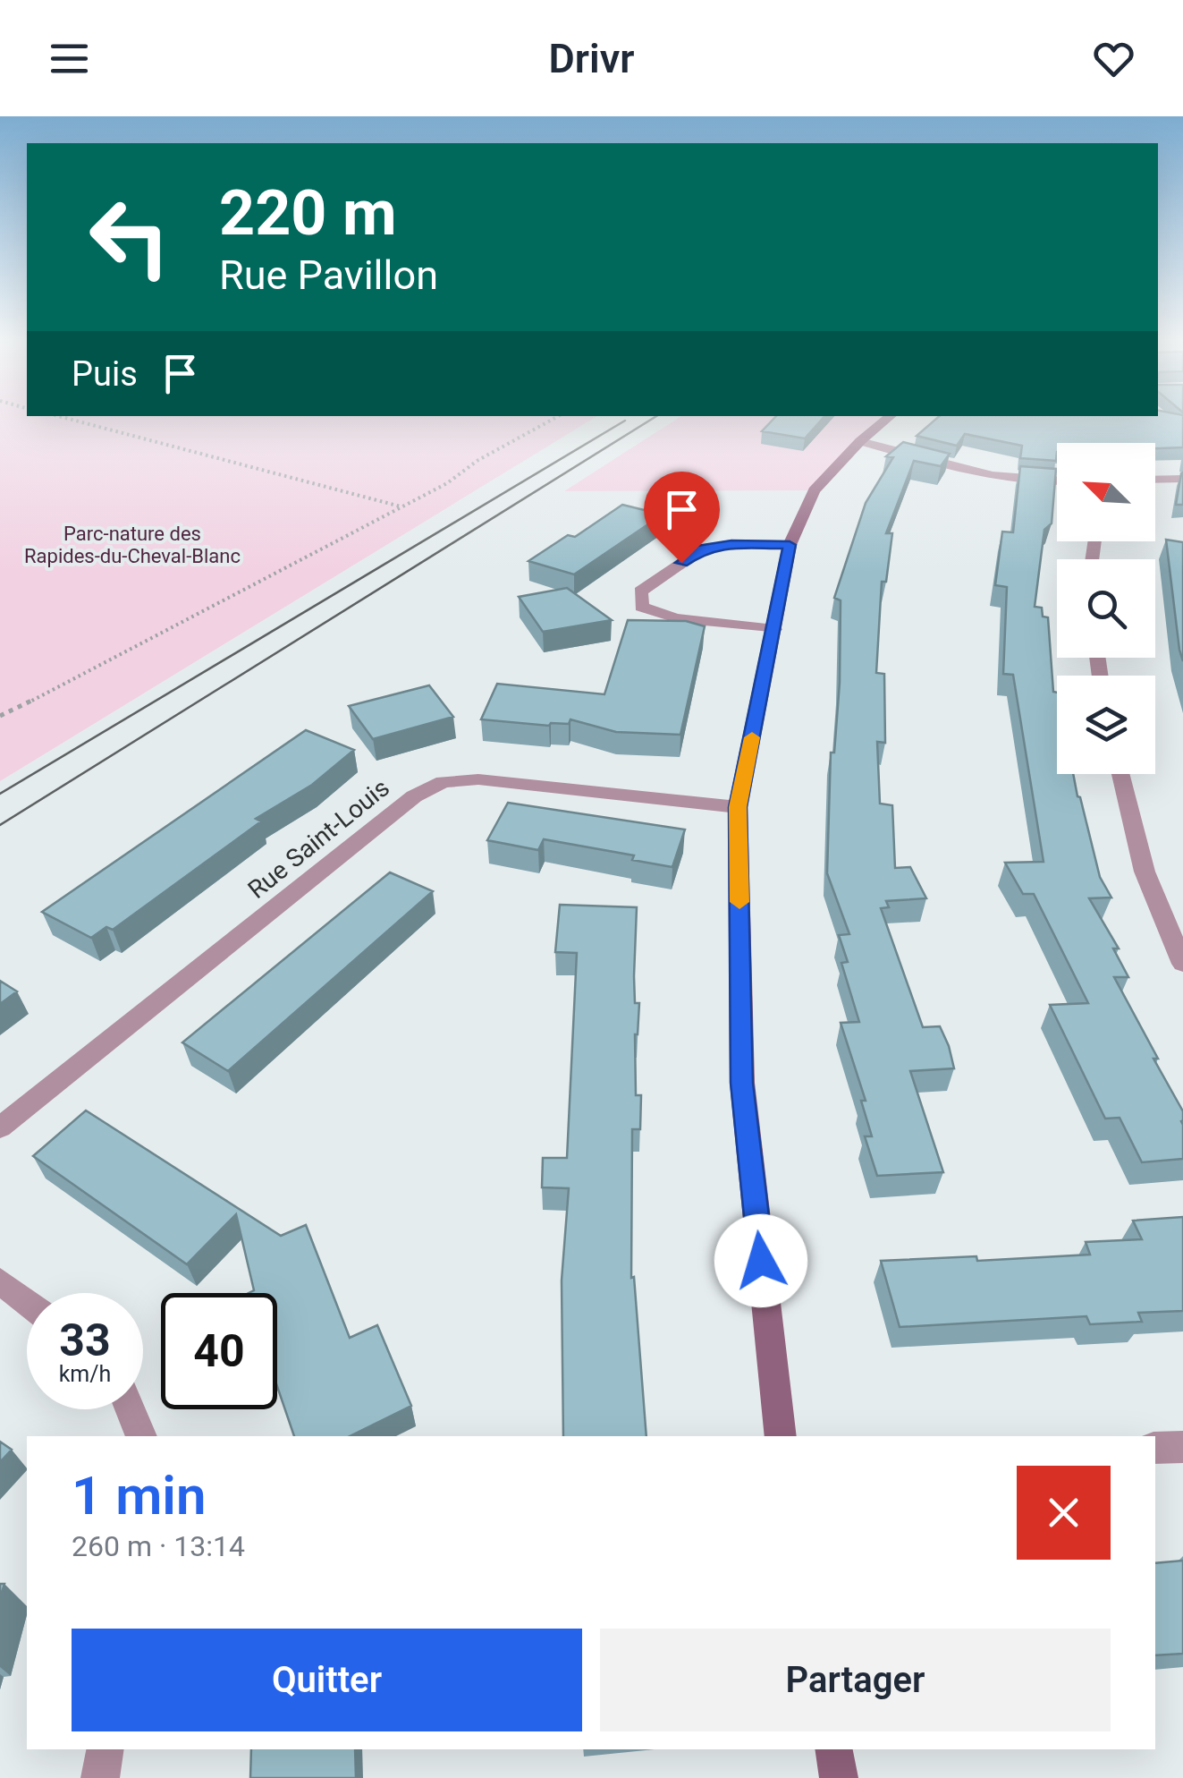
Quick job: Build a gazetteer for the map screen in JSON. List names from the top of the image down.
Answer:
{
  "streets": {
    "street": ["Rue Saint-Louis"]
  },
  "parks": ["Parc-nature des Rapides-du-Cheval-Blanc"],
  "north": "top left",
  "page": {
    "header": "Drivr",
    "turn": ["220 m", "Rue Pavillon"],
    "then": "Puis",
    "speed": "33 km/h",
    "limit": "40",
    "heading": ["1 min", "260 m · 13:14"],
    "buttons": ["Quitter", "Partager"]
  }
}
